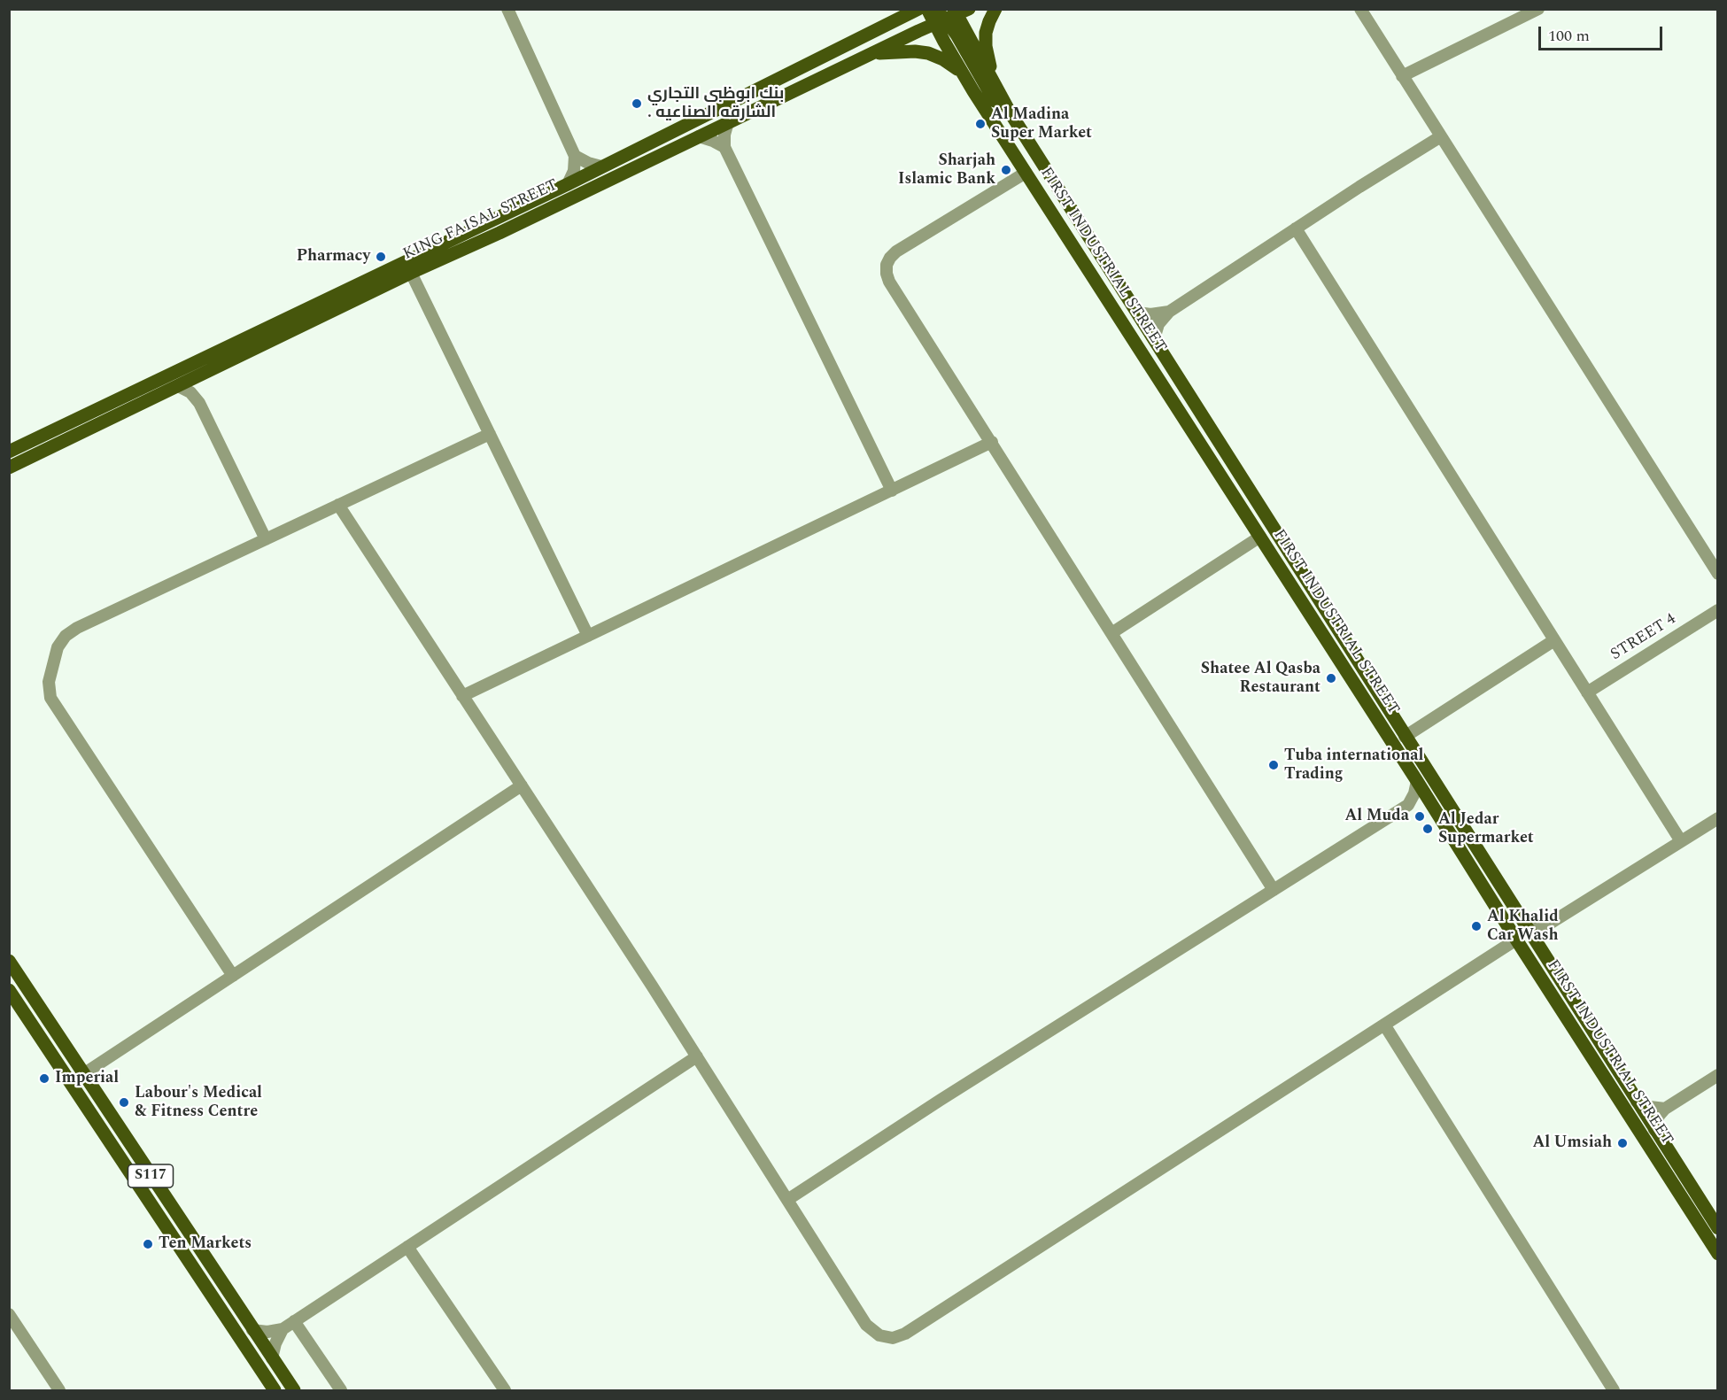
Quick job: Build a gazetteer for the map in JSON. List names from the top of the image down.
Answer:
{
  "streets": {
    "main road": ["KING FAISAL STREET", "FIRST INDUSTRIAL STREET", "S117"],
    "street": ["STREET 4"]
  },
  "crossings": [
    ["KING FAISAL STREET", "FIRST INDUSTRIAL STREET"]
  ],
  "places": [
    "بنك ابوظبي التجاري . الشارقه الصناعيه",
    "Al Madina Super Market",
    "Sharjah Islamic Bank",
    "Pharmacy",
    "Shatee Al Qasba Restaurant",
    "Tuba international Trading",
    "Al Muda",
    "Al Jedar Supermarket",
    "Al Khalid Car Wash",
    "Imperial",
    "Labour's Medical & Fitness Centre",
    "Al Umsiah",
    "Ten Markets"
  ],
  "scale_bar": "100 m"
}
